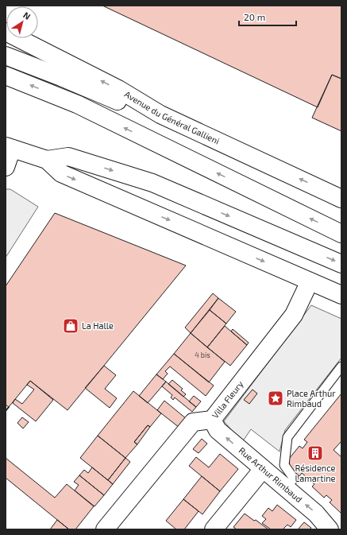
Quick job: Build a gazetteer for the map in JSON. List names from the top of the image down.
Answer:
{
  "streets": {
    "main road": ["Avenue du Général Gallieni", "Villa Fleury", "Rue Arthur Rimbaud"]
  },
  "crossings": [
    ["Villa Fleury", "Rue Arthur Rimbaud"]
  ],
  "one_way": ["Rue Arthur Rimbaud"],
  "places": {
    "shop": ["La Halle"],
    "place": ["Place Arthur Rimbaud"],
    "building": ["Résidence Lamartine"]
  },
  "house_numbers": ["4 bis"],
  "scale_bar": "20 m",
  "north": "top right"
}
